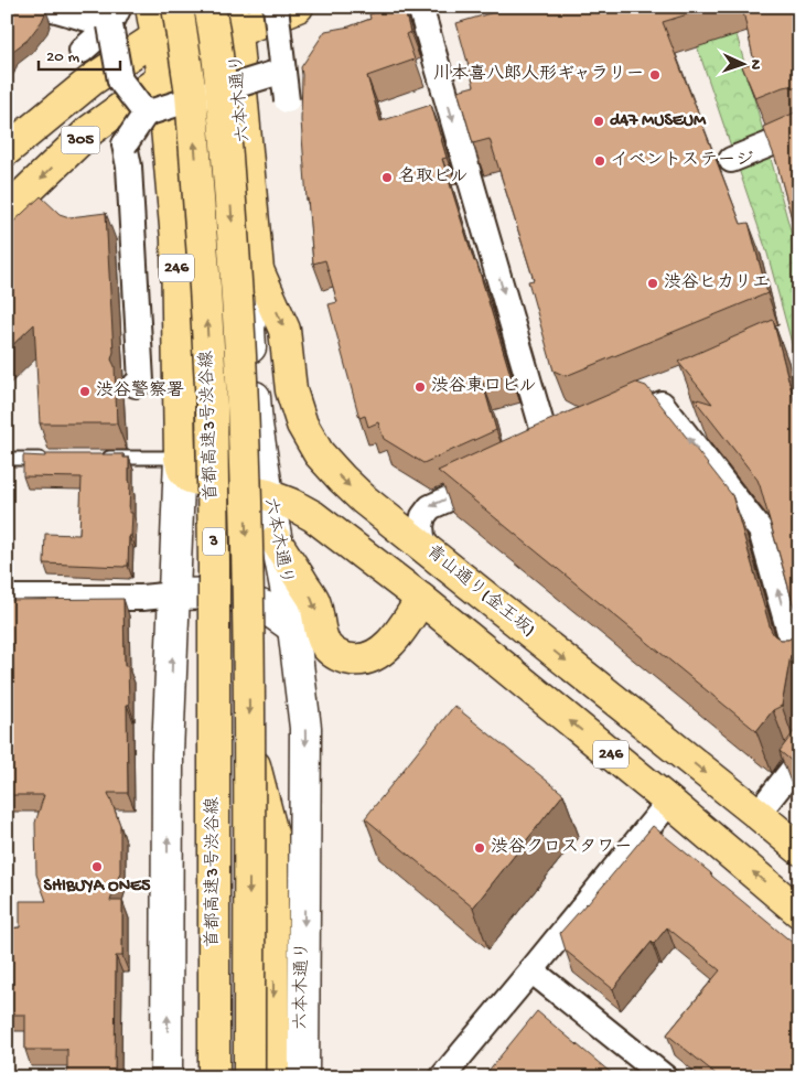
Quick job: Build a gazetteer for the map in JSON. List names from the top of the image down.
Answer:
{
  "streets": {
    "main road": [
      "六本木通り",
      "305",
      "246",
      "首都高速3号渋谷線",
      "3",
      "青山通り(金王坂)"
    ]
  },
  "crossings": [
    ["六本木通り", "305"],
    ["六本木通り", "246"],
    ["六本木通り", "青山通り(金王坂)"],
    ["305", "246"]
  ],
  "places": [
    "川本喜八郎人形ギャラリー",
    "d47 MUSEUM",
    "イベントステージ",
    "名取ビル",
    "渋谷ヒカリエ",
    "渋谷東口ビル",
    "渋谷警察署",
    "渋谷クロスタワー",
    "SHIBUYA ONE5"
  ],
  "scale_bar": "20 m",
  "north": "right"
}
